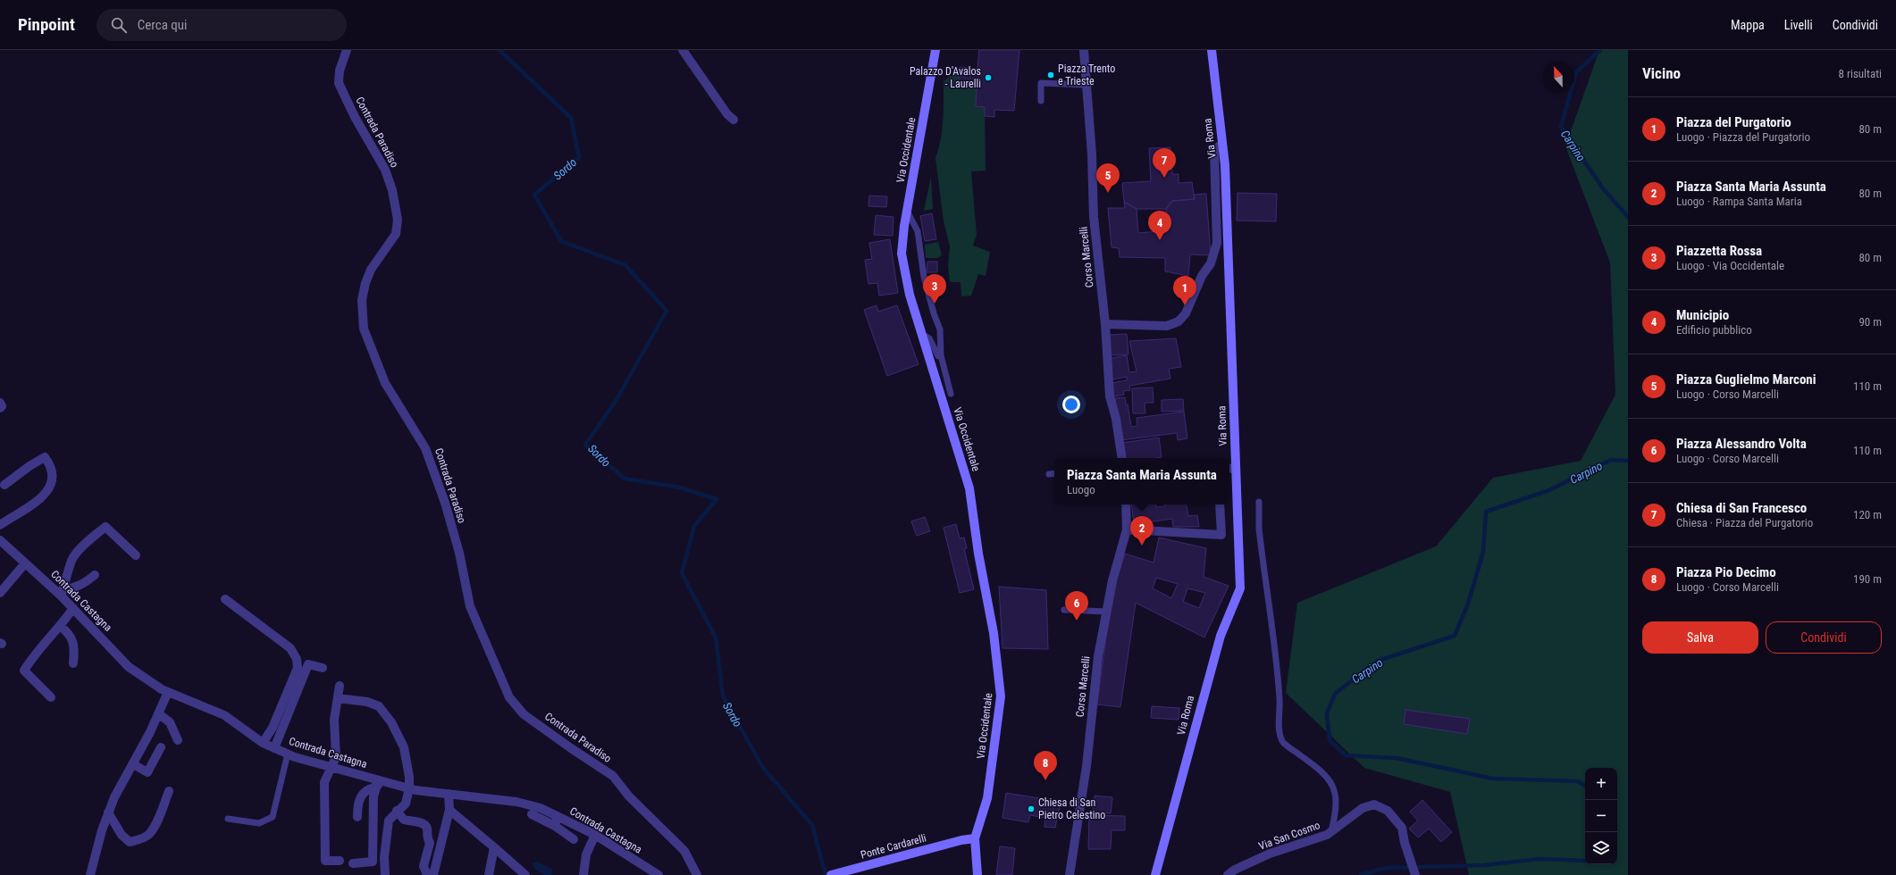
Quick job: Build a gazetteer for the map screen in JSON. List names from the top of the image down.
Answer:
{
  "streets": {
    "main road": ["Via Roma", "Via Occidentale", "Ponte Cardarelli"],
    "street": [
      "Contrada Paradiso",
      "Corso Marcelli",
      "Contrada Castagna",
      "Via San Cosmo"
    ]
  },
  "crossings": [
    ["Via Occidentale", "Ponte Cardarelli"]
  ],
  "water": ["Carpino", "Sordo"],
  "places": ["Piazza Trento e Trieste", "Palazzo D'Avalos - Laurelli", "Chiesa di San Pietro Celestino"],
  "north": "top",
  "page": {
    "header": "Pinpoint",
    "search": "Cerca qui",
    "nav": ["Mappa", "Livelli", "Condividi"],
    "heading": ["Vicino", "8 risultati"],
    "list": [
      {
        "mark": "1",
        "name": "Piazza del Purgatorio",
        "note": "Luogo · Piazza del Purgatorio",
        "value": "80 m"
      },
      {
        "mark": "2",
        "name": "Piazza Santa Maria Assunta",
        "note": "Luogo · Rampa Santa Maria",
        "value": "80 m"
      },
      {
        "mark": "3",
        "name": "Piazzetta Rossa",
        "note": "Luogo · Via Occidentale",
        "value": "80 m"
      },
      {
        "mark": "4",
        "name": "Municipio",
        "note": "Edificio pubblico",
        "value": "90 m"
      },
      {
        "mark": "5",
        "name": "Piazza Guglielmo Marconi",
        "note": "Luogo · Corso Marcelli",
        "value": "110 m"
      },
      {
        "mark": "6",
        "name": "Piazza Alessandro Volta",
        "note": "Luogo · Corso Marcelli",
        "value": "110 m"
      },
      {
        "mark": "7",
        "name": "Chiesa di San Francesco",
        "note": "Chiesa · Piazza del Purgatorio",
        "value": "120 m"
      },
      {
        "mark": "8",
        "name": "Piazza Pio Decimo",
        "note": "Luogo · Corso Marcelli",
        "value": "190 m"
      }
    ],
    "pins": [
      "7",
      "5",
      "4",
      "3",
      "1",
      "2",
      "6",
      "8"
    ],
    "popup": ["Piazza Santa Maria Assunta", "Luogo"],
    "buttons": ["Salva", "Condividi"],
    "map_buttons": ["+", "−"]
  }
}
